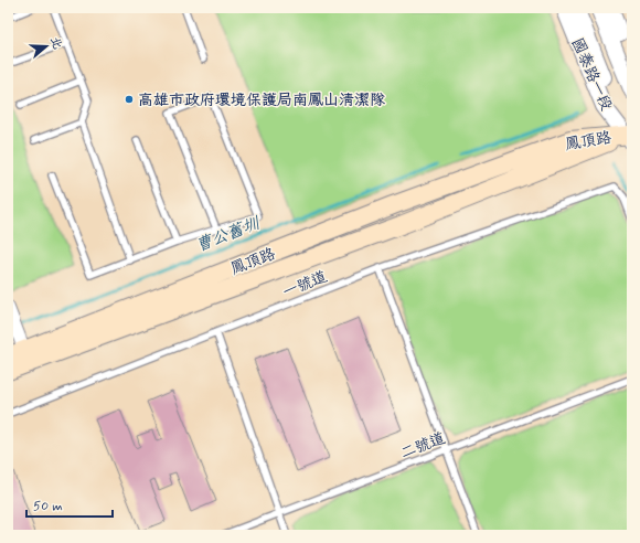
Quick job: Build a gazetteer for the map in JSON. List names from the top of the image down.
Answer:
{
  "streets": {
    "main road": ["鳳頂路"],
    "street": ["國泰路一段"],
    "lane": ["一號道", "二號道"]
  },
  "crossings": [
    ["國泰路一段", "鳳頂路"]
  ],
  "water": ["曹公舊圳"],
  "places": ["高雄市政府環境保護局南鳳山清潔隊"],
  "scale_bar": "50 m",
  "north": "right"
}
